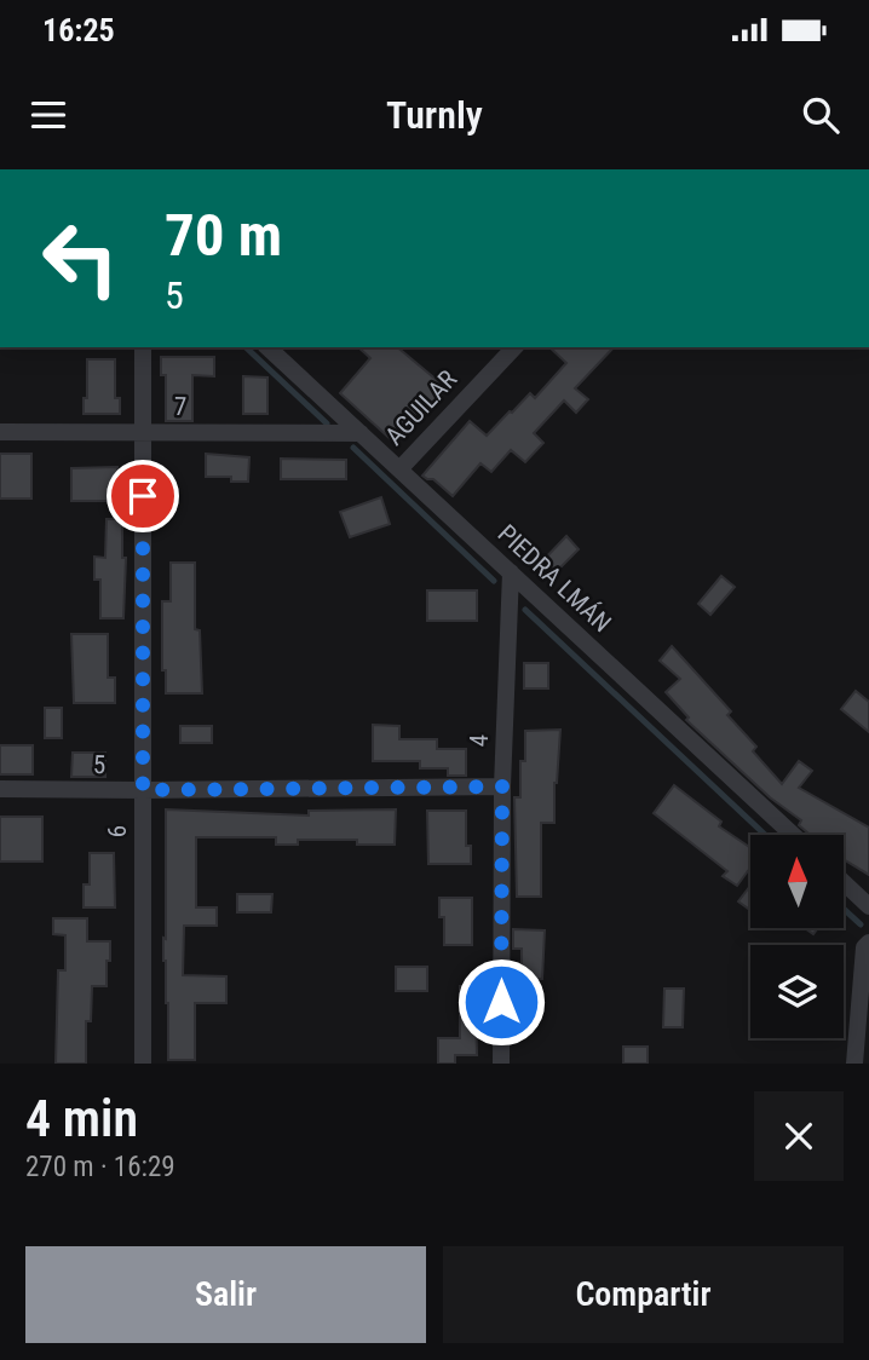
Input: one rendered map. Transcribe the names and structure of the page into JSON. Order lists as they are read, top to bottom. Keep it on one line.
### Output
{"streets":{"street":["7","AGUILAR","PIEDRA LMÁN","4","5","6"]},"crossings":[["7","PIEDRA LMÁN"],["7","6"],["AGUILAR","PIEDRA LMÁN"],["PIEDRA LMÁN","4"],["4","5"],["5","6"]],"north":"top","page":{"status":"16:25","header":"Turnly","turn":["70 m","5"],"heading":["4 min","270 m · 16:29"],"buttons":["Salir","Compartir"]}}
